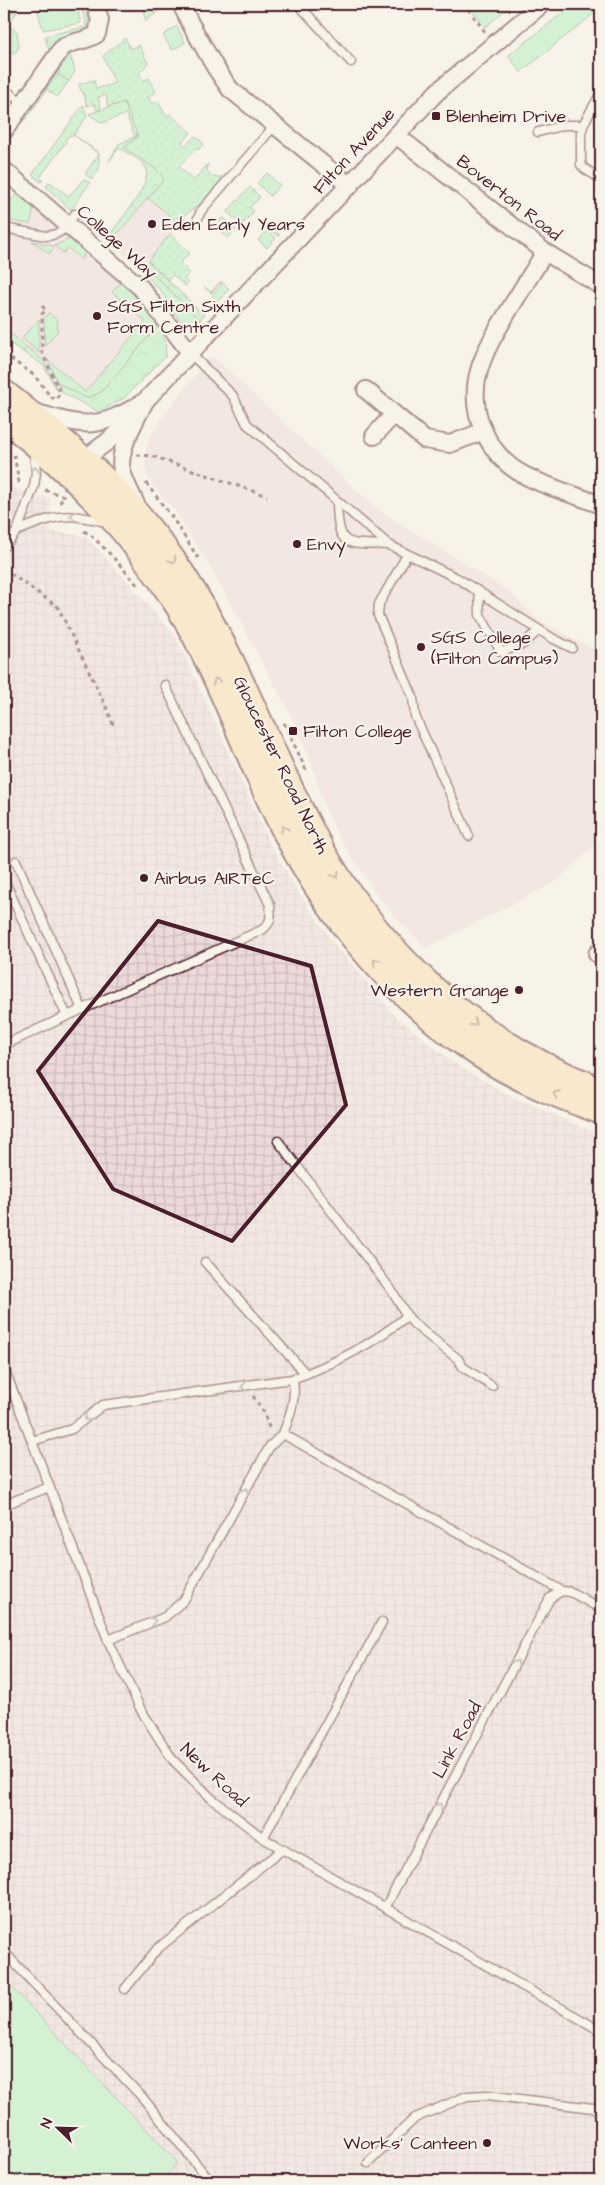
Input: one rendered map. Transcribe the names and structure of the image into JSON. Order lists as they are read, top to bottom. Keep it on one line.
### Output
{"streets":{"main road":["Gloucester Road North"],"street":["Filton Avenue","Boverton Road","College Way"],"lane":["Link Road","New Road"]},"crossings":[["Filton Avenue","Boverton Road"],["Filton Avenue","College Way"],["Filton Avenue","Gloucester Road North"],["Link Road","New Road"]],"one_way":["Link Road"],"places":{"transit":["Blenheim Drive","Filton College"],"other":["Eden Early Years","SGS Filton Sixth Form Centre","Envy","SGS College (Filton Campus)","Airbus AIRTeC","Western Grange","Works' Canteen"]},"north":"top left"}
